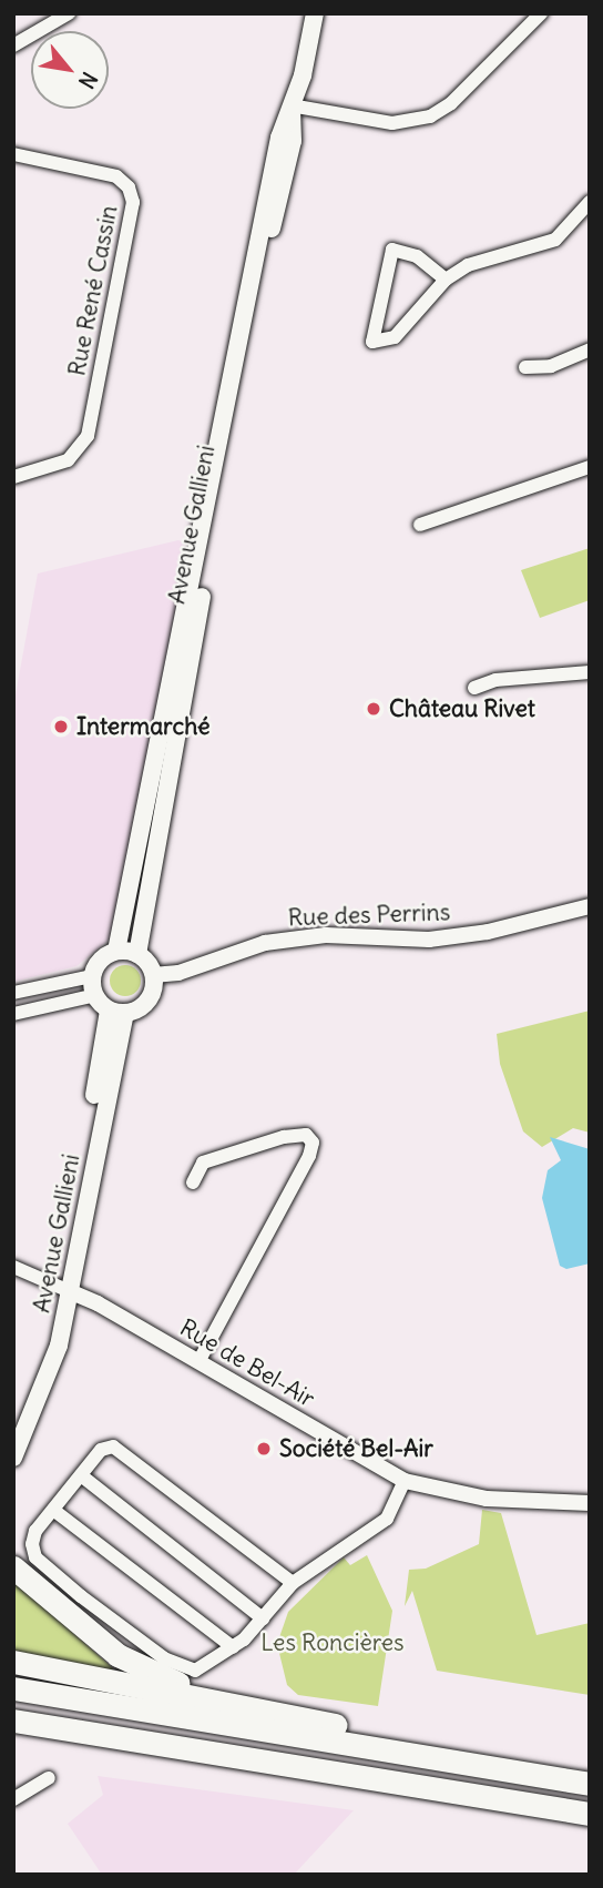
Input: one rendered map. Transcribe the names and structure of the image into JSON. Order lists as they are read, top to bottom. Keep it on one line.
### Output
{"streets":{"main road":["Avenue Gallieni"],"street":["Rue René Cassin","Rue des Perrins","Rue de Bel-Air"]},"crossings":[["Avenue Gallieni","Rue des Perrins"],["Avenue Gallieni","Rue de Bel-Air"]],"parks":["Les Roncières"],"places":["Château Rivet","Intermarché","Société Bel-Air"],"north":"bottom right"}
